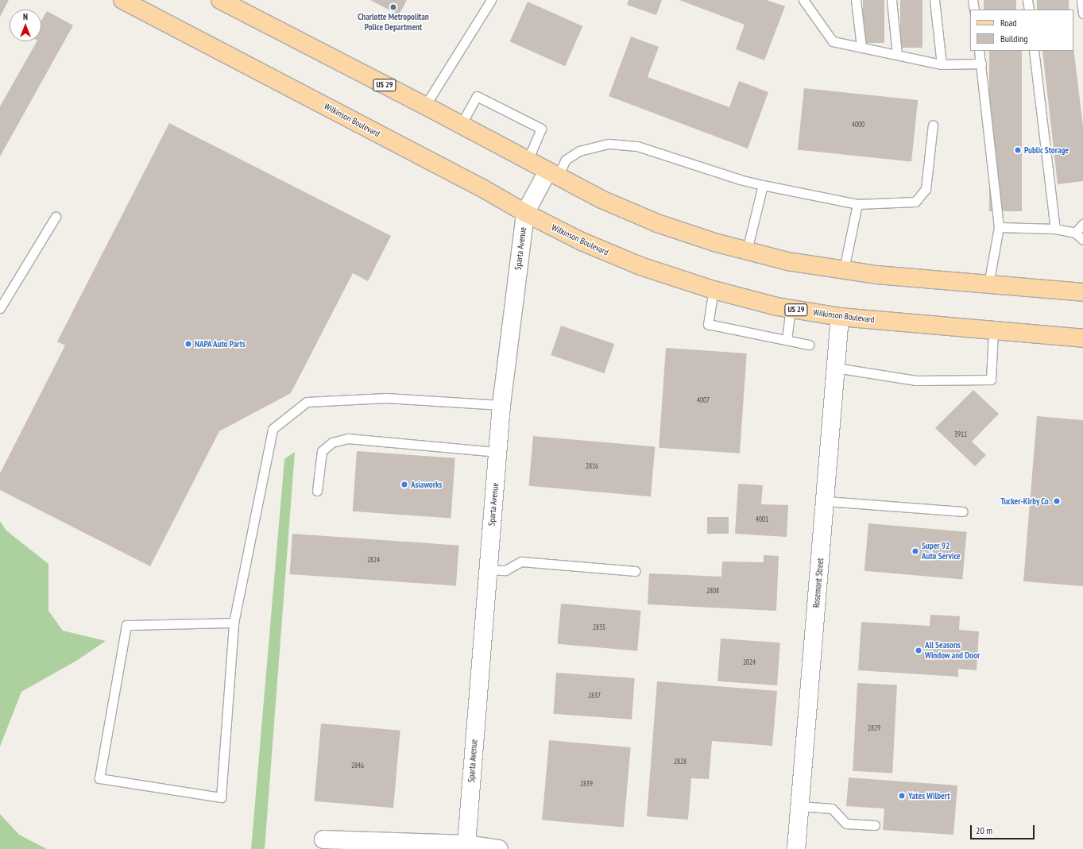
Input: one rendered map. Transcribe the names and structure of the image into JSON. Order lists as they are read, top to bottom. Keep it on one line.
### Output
{"streets":{"main road":["US 29","Wilkinson Boulevard"],"street":["Sparta Avenue","Rosemont Street"]},"crossings":[["US 29","Sparta Avenue"],["Wilkinson Boulevard","Sparta Avenue"],["Wilkinson Boulevard","Rosemont Street"]],"places":["Charlotte Metropolitan Police Department","Public Storage","NAPA Auto Parts","Asiaworks","Tucker-Kirby Co.","Super 92 Auto Service","All Seasons Window and Door","Yates Wilbert"],"house_numbers":["4000","4007","3911","2816","4001","2824","2808","2835","2024","2837","2829","2828","2846","2839"],"legend":["Road","Building"],"scale_bar":"20 m","north":"top"}
